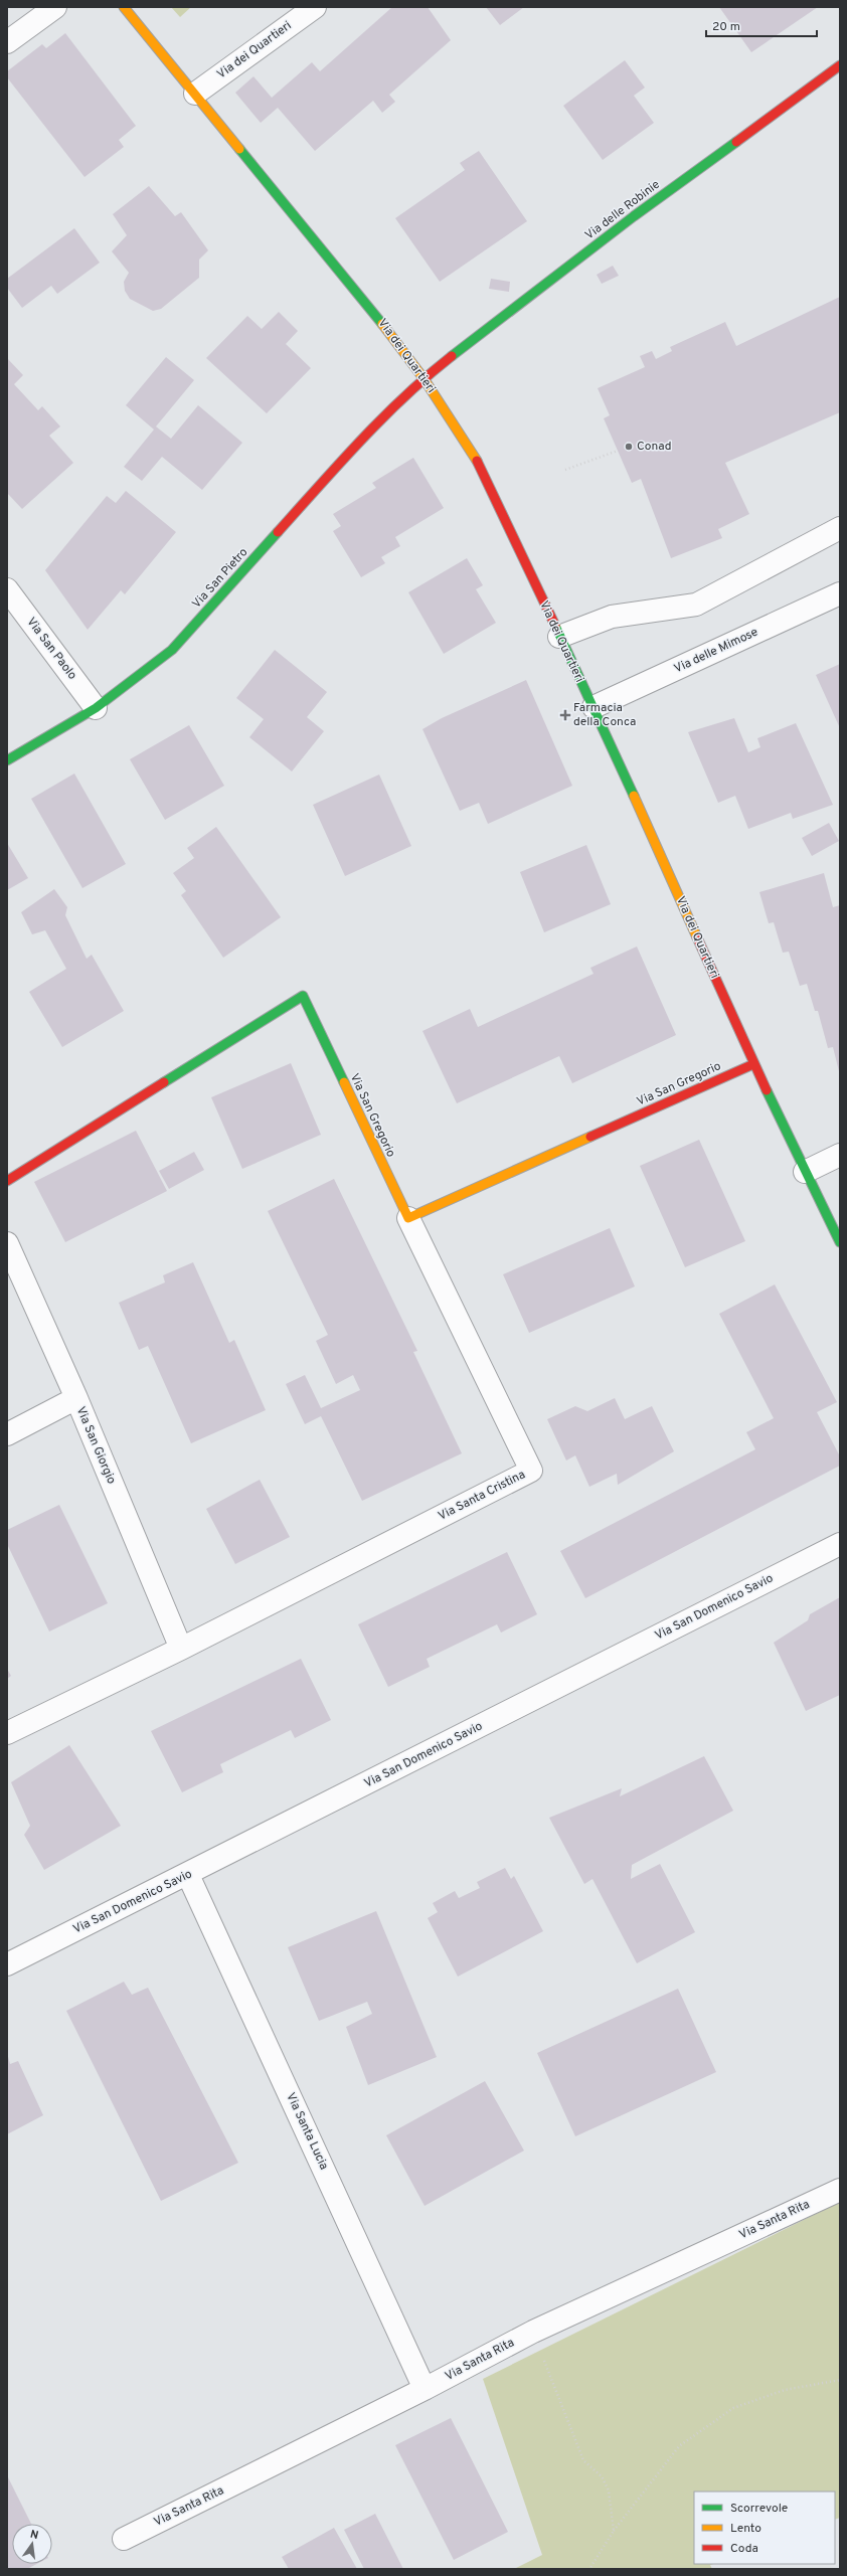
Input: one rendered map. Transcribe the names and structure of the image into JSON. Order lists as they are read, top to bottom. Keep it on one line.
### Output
{"streets":{"street":["Via dei Quartieri","Via delle Robinie","Via San Pietro","Via San Paolo","Via delle Mimose","Via San Gregorio","Via San Giorgio","Via Santa Cristina","Via San Domenico Savio","Via Santa Lucia","Via Santa Rita"]},"crossings":[["Via dei Quartieri","Via delle Robinie"],["Via dei Quartieri","Via San Pietro"],["Via dei Quartieri","Via delle Mimose"],["Via dei Quartieri","Via San Gregorio"],["Via delle Robinie","Via San Pietro"],["Via San Pietro","Via San Paolo"],["Via San Gregorio","Via Santa Cristina"],["Via San Giorgio","Via Santa Cristina"],["Via San Domenico Savio","Via Santa Lucia"],["Via Santa Lucia","Via Santa Rita"]],"places":{"other":["Conad"],"health":["Farmacia della Conca"]},"legend":["Scorrevole","Lento","Coda"],"scale_bar":"20 m","north":"top"}
